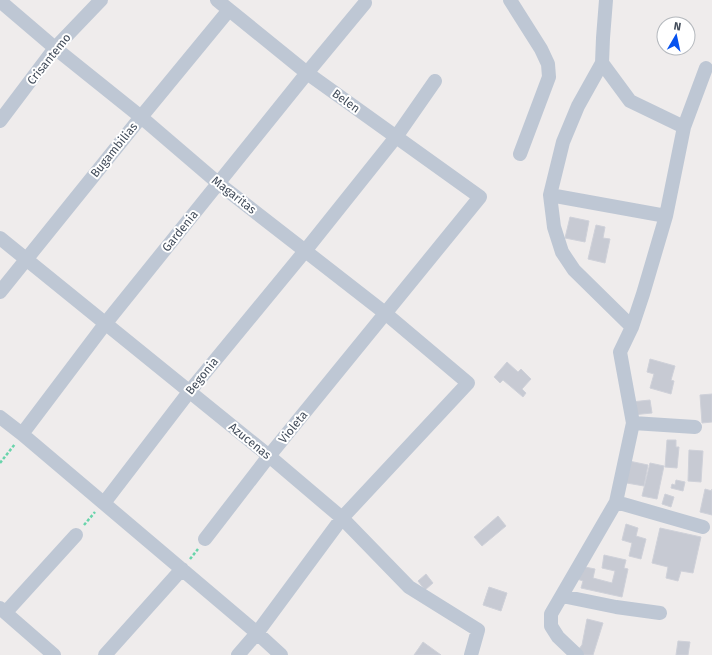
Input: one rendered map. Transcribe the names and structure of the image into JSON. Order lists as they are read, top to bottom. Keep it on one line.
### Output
{"streets":{"street":["Crisantemo","Belen","Bugambilias","Magaritas","Gardenia","Begonia","Violeta","Azucenas"]},"crossings":[["Crisantemo","Magaritas"],["Belen","Bugambilias"],["Belen","Gardenia"],["Belen","Begonia"],["Belen","Violeta"],["Bugambilias","Magaritas"],["Bugambilias","Azucenas"],["Magaritas","Gardenia"],["Magaritas","Begonia"],["Magaritas","Violeta"],["Magaritas","Azucenas"],["Gardenia","Azucenas"],["Begonia","Azucenas"],["Violeta","Azucenas"]],"north":"top"}
